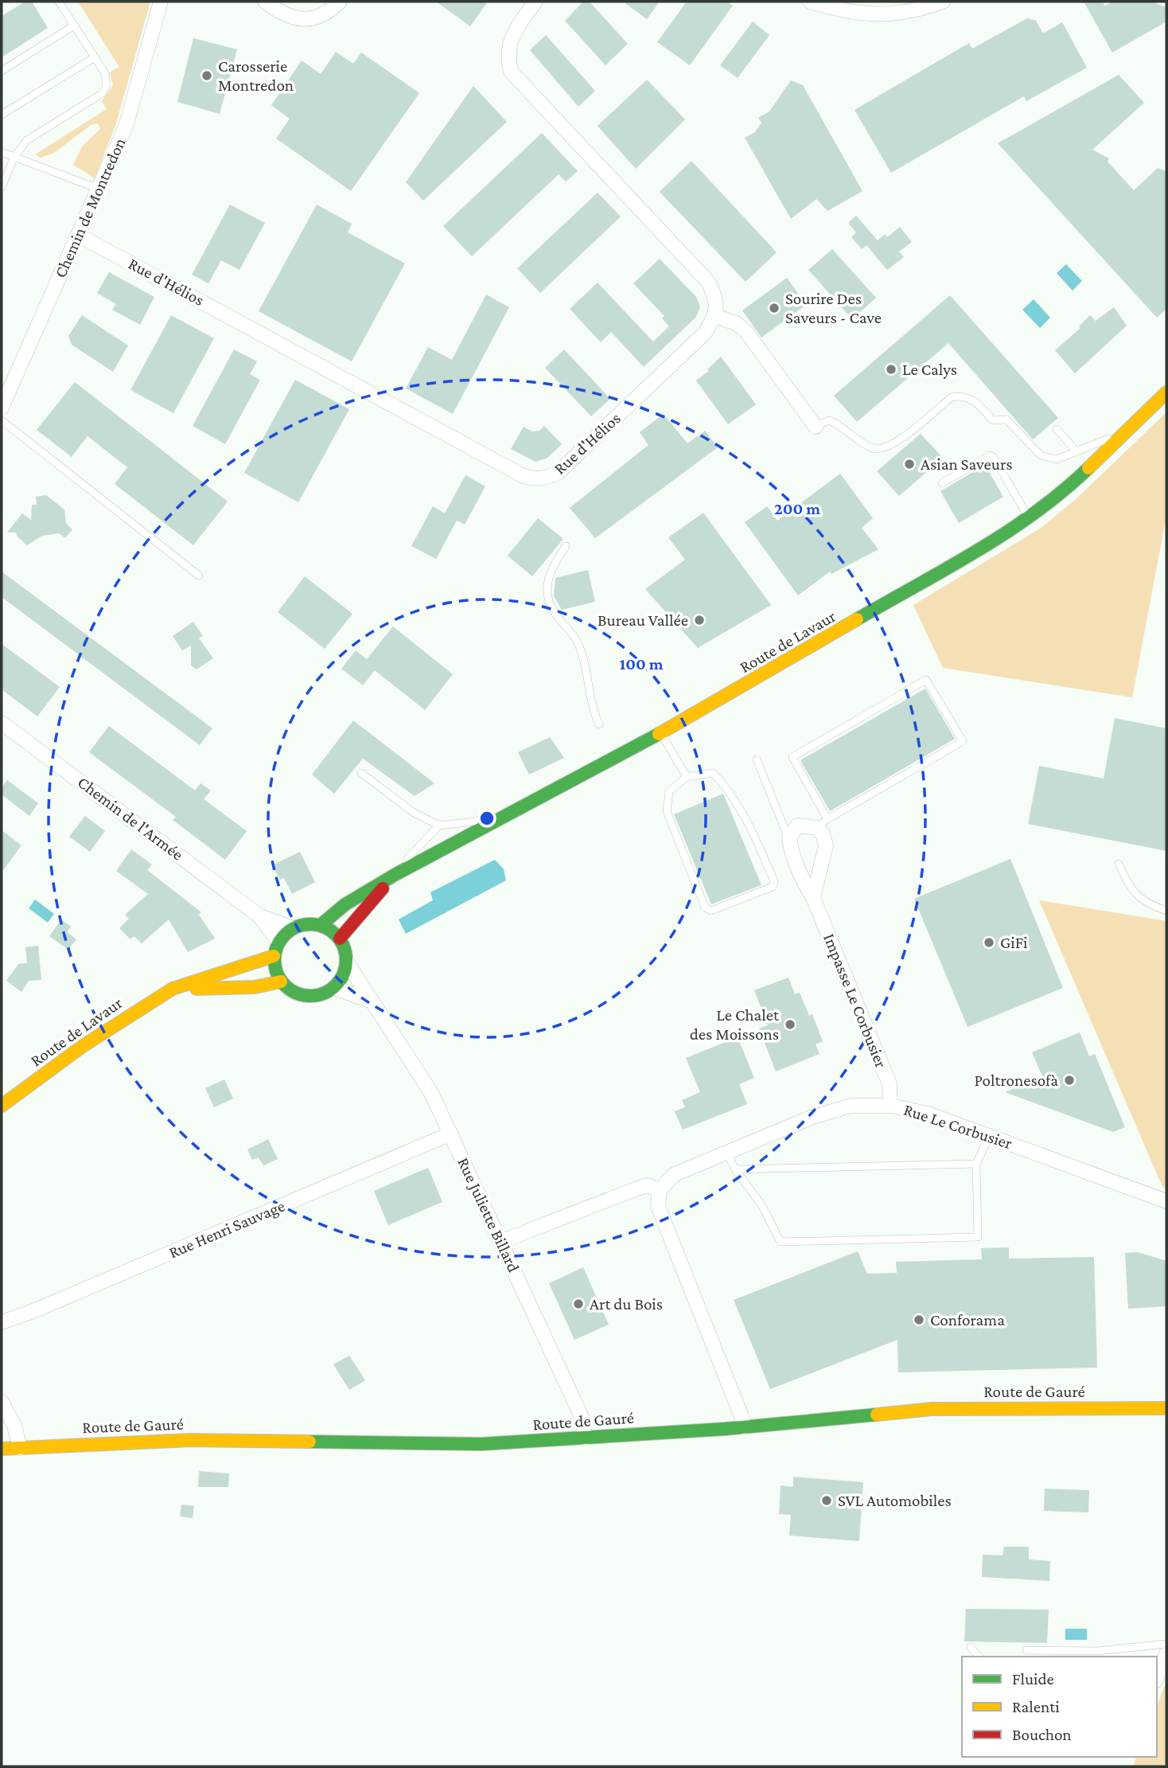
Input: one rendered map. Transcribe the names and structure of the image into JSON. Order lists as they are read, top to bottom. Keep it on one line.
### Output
{"streets":{"main road":["Route de Lavaur","Route de Gauré"],"street":["Chemin de Montredon","Rue d'Hélios","Chemin de l'Armée","Impasse Le Corbusier","Rue Le Corbusier","Rue Juliette Billard","Rue Henri Sauvage"]},"crossings":[["Chemin de Montredon","Rue d'Hélios"],["Route de Lavaur","Chemin de l'Armée"],["Route de Lavaur","Rue Juliette Billard"],["Chemin de l'Armée","Rue Juliette Billard"],["Impasse Le Corbusier","Rue Le Corbusier"],["Rue Juliette Billard","Rue Henri Sauvage"],["Rue Juliette Billard","Route de Gauré"]],"places":["Carosserie Montredon","Sourire Des Saveurs - Cave","Le Calys","Asian Saveurs","Bureau Vallée","GiFi","Le Chalet des Moissons","Poltronesofà","Art du Bois","Conforama","SVL Automobiles"],"legend":["Fluide","Ralenti","Bouchon"],"rings":["200 m","100 m"]}
